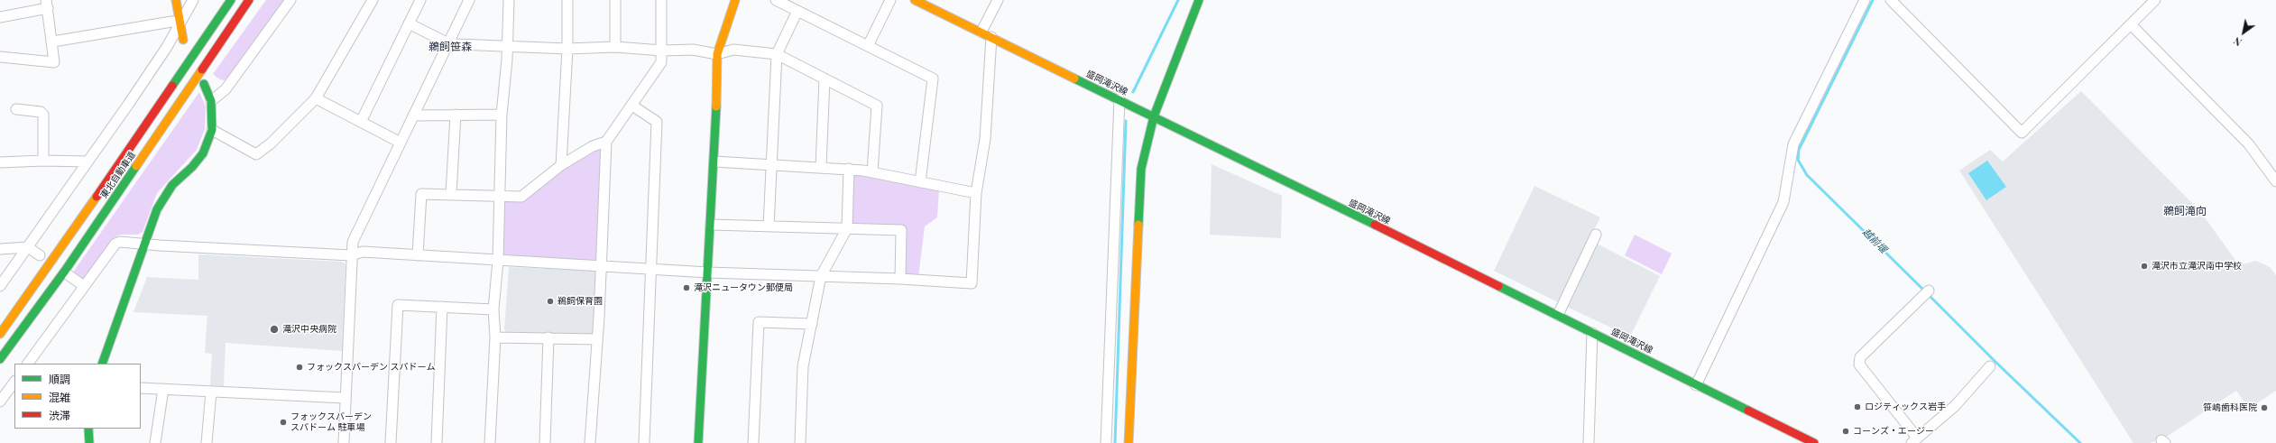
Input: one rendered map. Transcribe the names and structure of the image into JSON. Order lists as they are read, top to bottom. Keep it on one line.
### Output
{"streets":{"main road":["盛岡滝沢線","東北自動車道"]},"districts":["鵜飼笹森","鵜飼滝向"],"water":["越前堰"],"places":["滝沢市立滝沢南中学校","滝沢ニュータウン郵便局","鵜飼保育園","滝沢中央病院","フォックスバーデン スパドーム","ロジティックス岩手","笹嶋歯科医院","フォックスバーデン スパドーム 駐車場","コーンズ・エージー"],"legend":["順調","混雑","渋滞"],"north":"bottom left"}
